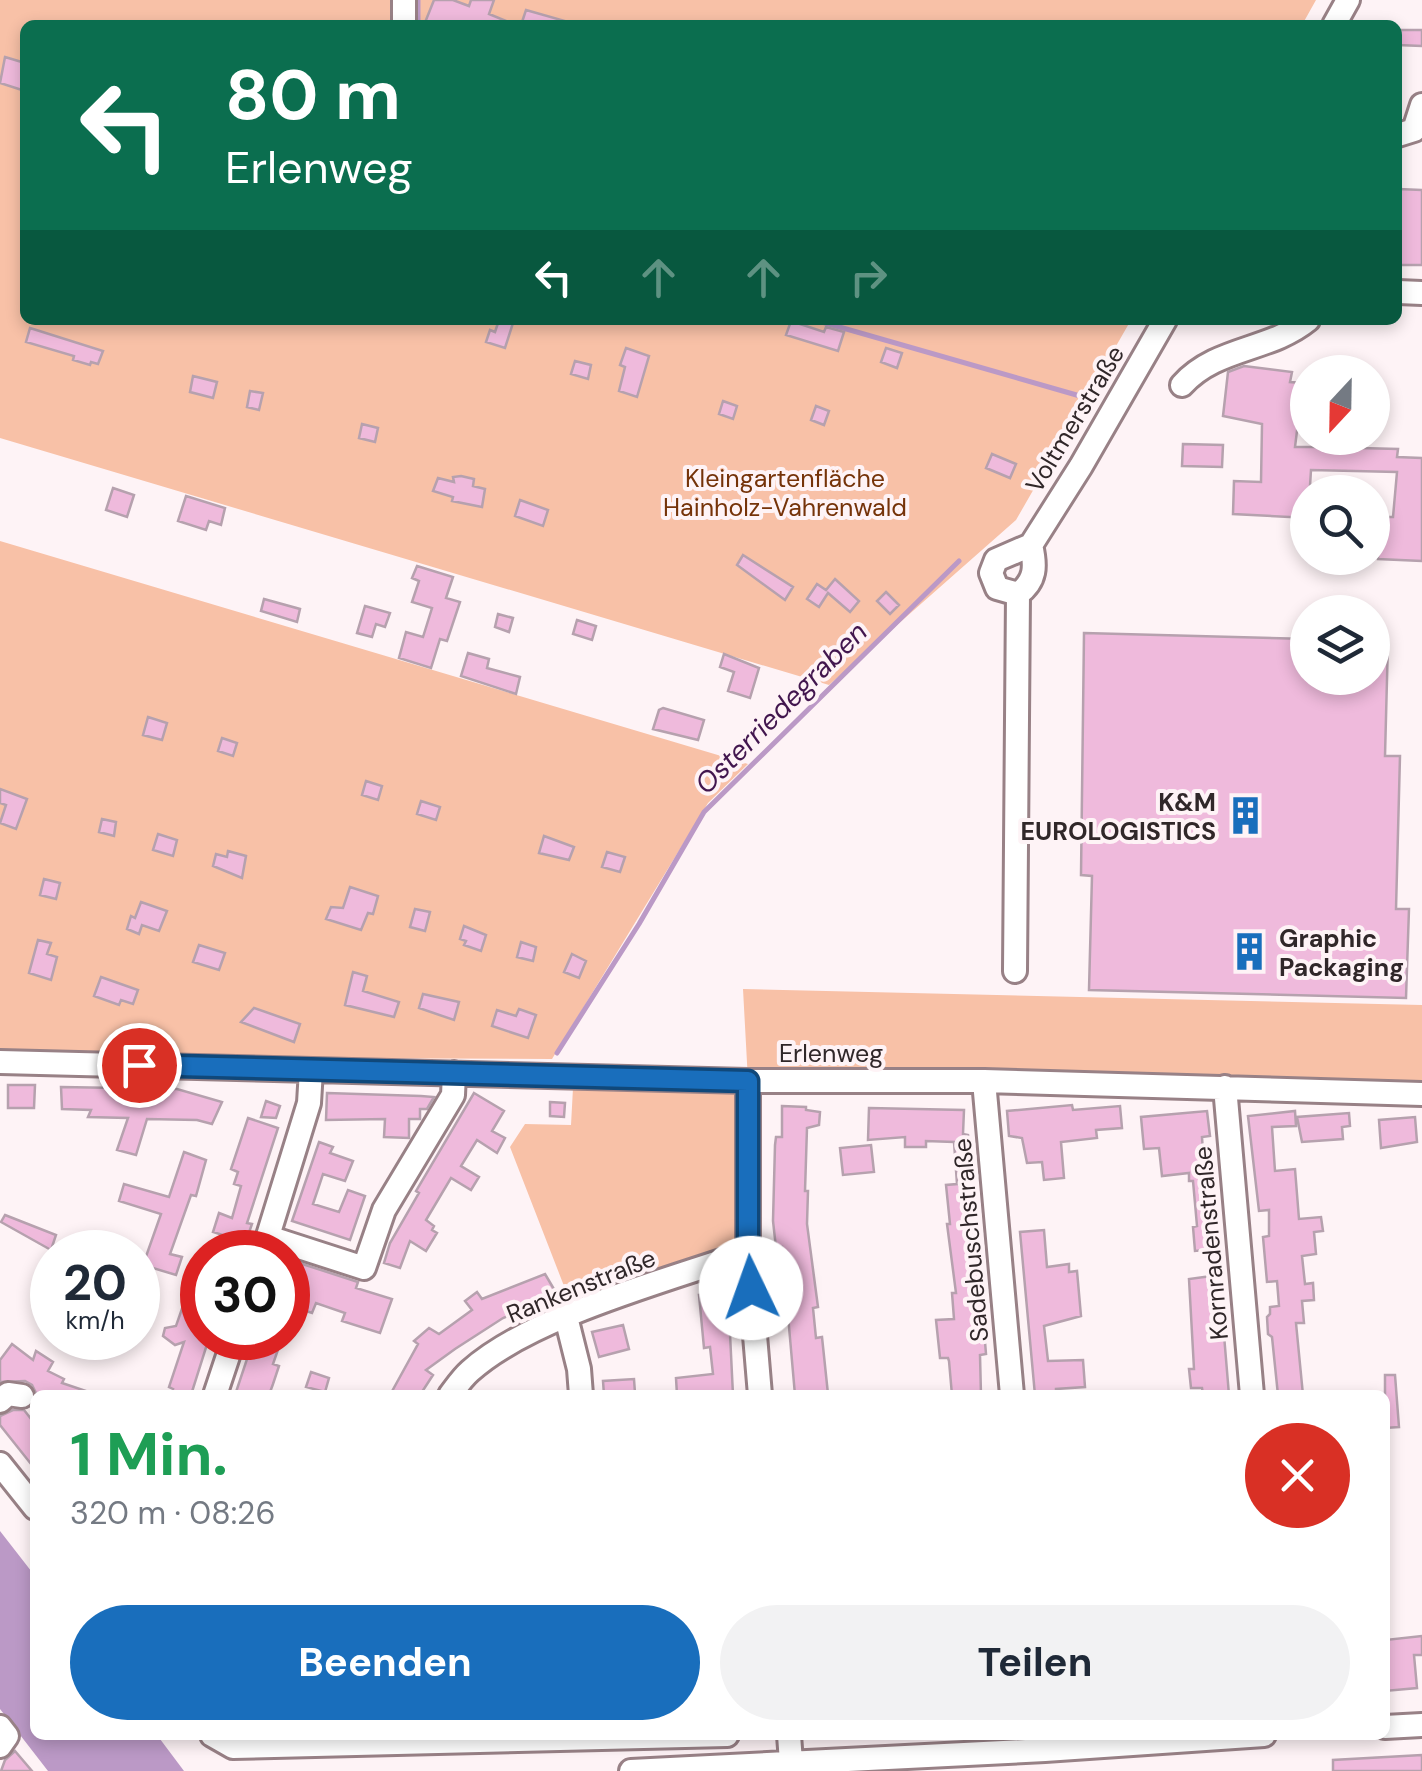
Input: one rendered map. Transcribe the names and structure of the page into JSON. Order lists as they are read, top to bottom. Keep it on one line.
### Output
{"streets":{"street":["Voltmerstraße","Erlenweg","Sadebuschstraße","Kornradenstraße","Rankenstraße"]},"crossings":[["Erlenweg","Sadebuschstraße"],["Erlenweg","Kornradenstraße"]],"water":["Osterriedegraben"],"parks":["Kleingartenfläche Hainholz-Vahrenwald"],"places":{"building":["K&M EUROLOGISTICS","Graphic Packaging"]},"north":"bottom","page":{"turn":["80 m","Erlenweg"],"speed":"20 km/h","limit":"30","heading":["1 Min.","320 m · 08:26"],"buttons":["Beenden","Teilen"]}}
